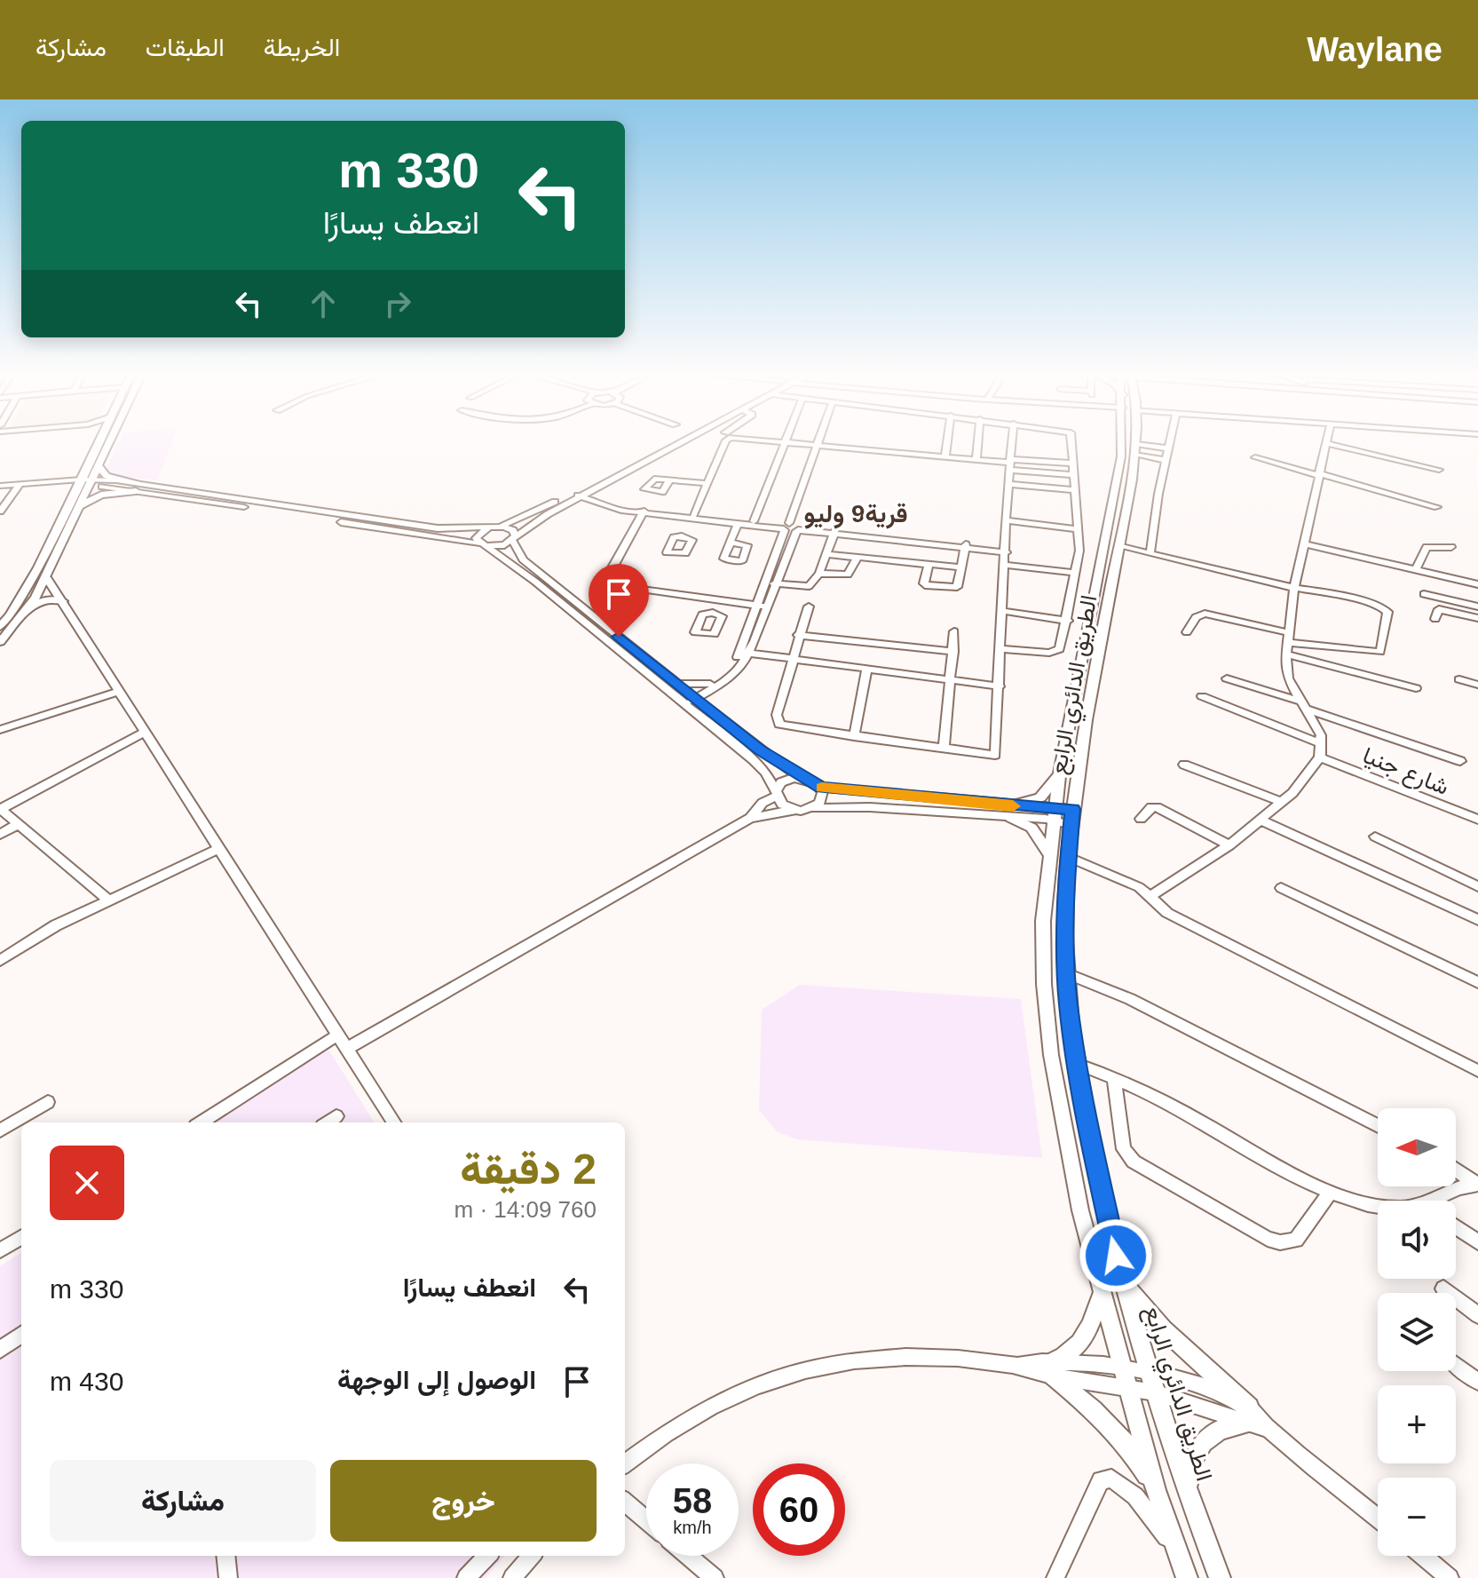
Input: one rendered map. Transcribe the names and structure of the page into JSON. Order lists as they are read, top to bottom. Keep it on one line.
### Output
{"streets":{"main road":["الطريق الدائري الرابع"],"street":["شارع جنيا"]},"districts":["قرية9 وليو"],"north":"left","page":{"header":"Waylane","nav":["الخريطة","الطبقات","مشاركة"],"turn":["330 m","انعطف يسارًا"],"map_buttons":["+","−"],"heading":["2 دقيقة","760 m · 14:09"],"list":[{"name":"انعطف يسارًا","value":"330 m"},{"name":"الوصول إلى الوجهة","value":"430 m"}],"buttons":["خروج","مشاركة"],"speed":"58 km/h","limit":"60"}}
